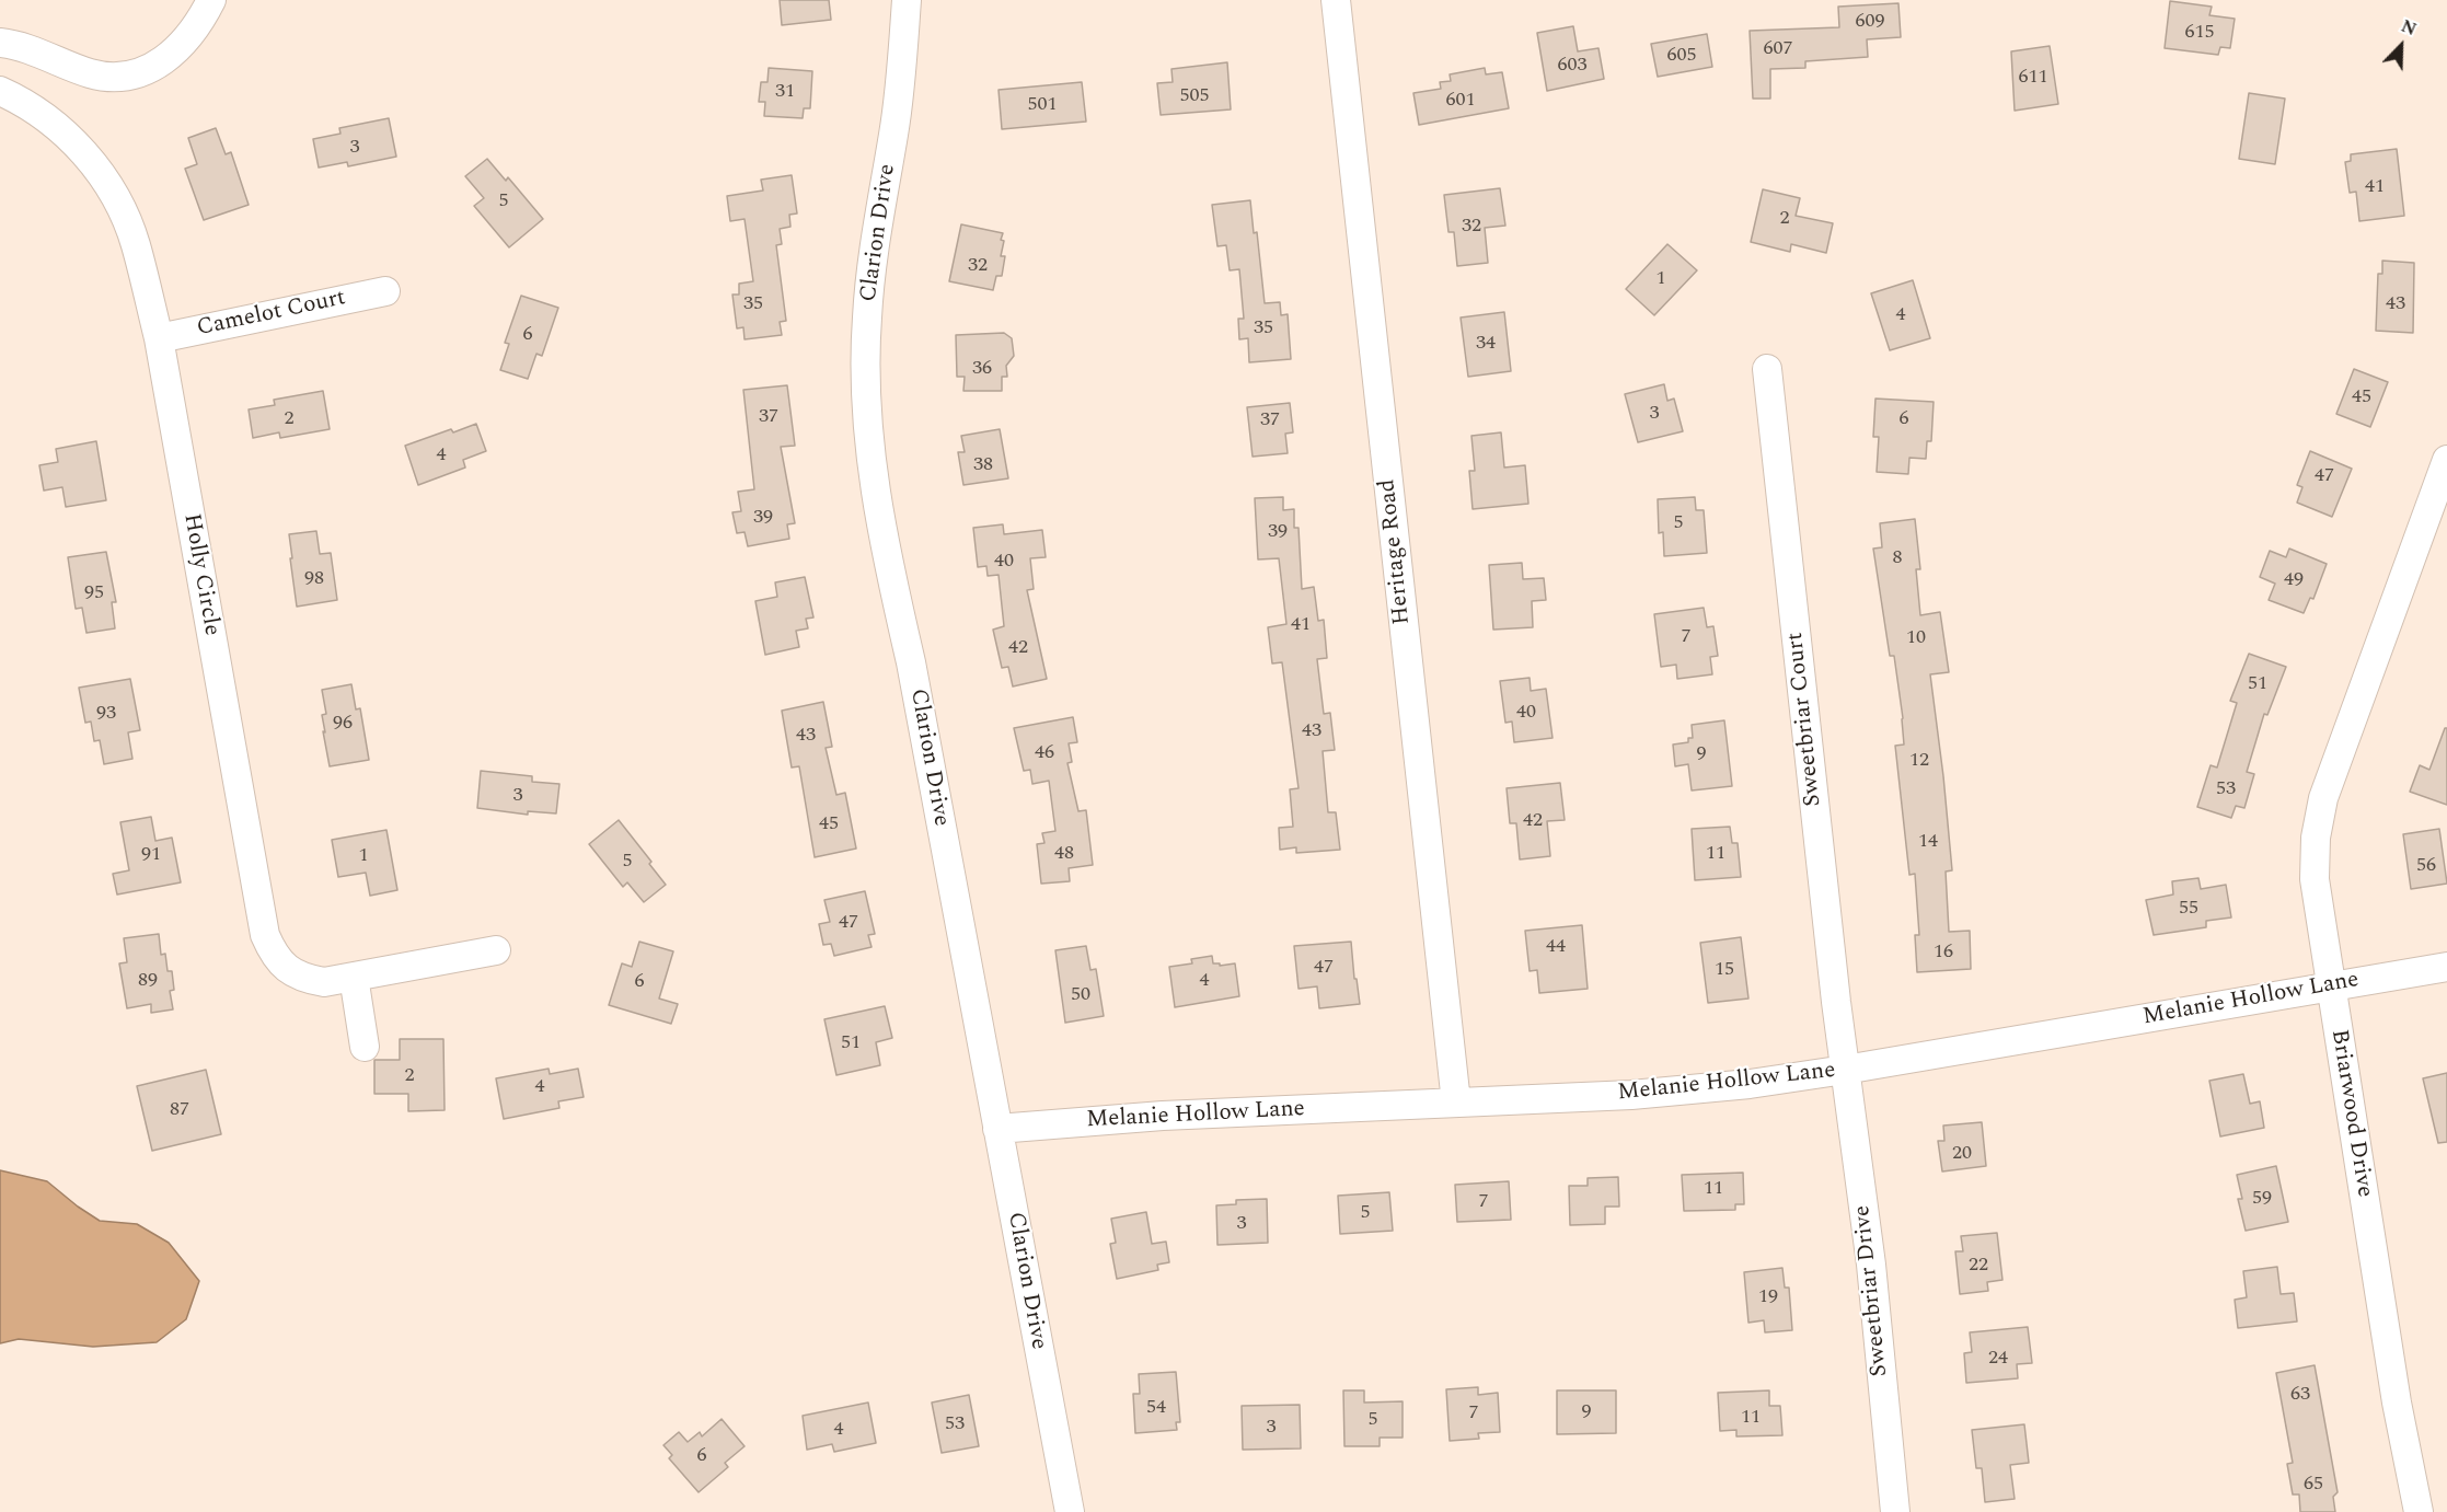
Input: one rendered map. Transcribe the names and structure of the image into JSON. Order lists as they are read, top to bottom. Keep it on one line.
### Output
{"streets":{"street":["Clarion Drive","Camelot Court","Heritage Road","Holly Circle","Sweetbriar Court","Melanie Hollow Lane","Briarwood Drive","Sweetbriar Drive"]},"crossings":[["Clarion Drive","Melanie Hollow Lane"],["Camelot Court","Holly Circle"],["Heritage Road","Melanie Hollow Lane"],["Sweetbriar Court","Melanie Hollow Lane"],["Sweetbriar Court","Sweetbriar Drive"],["Melanie Hollow Lane","Briarwood Drive"],["Melanie Hollow Lane","Sweetbriar Drive"]],"house_numbers":["609","615","607","605","603","611","31","505","601","501","3","41","5","2","32","32","1","35","43","4","35","6","34","36","45","3","37","2","6","37","4","38","47","39","5","39","8","40","98","49","95","41","7","10","42","51","40","93","96","43","43","46","9","12","53","3","42","45","14","48","11","91","1","5","56","55","47","44","16","47","15","89","4","6","50","51","2","4","87","20","11","59","7","5","3","22","19","24","63","54","9","7","11","5","53","3","4","6","65"],"north":"top right"}
